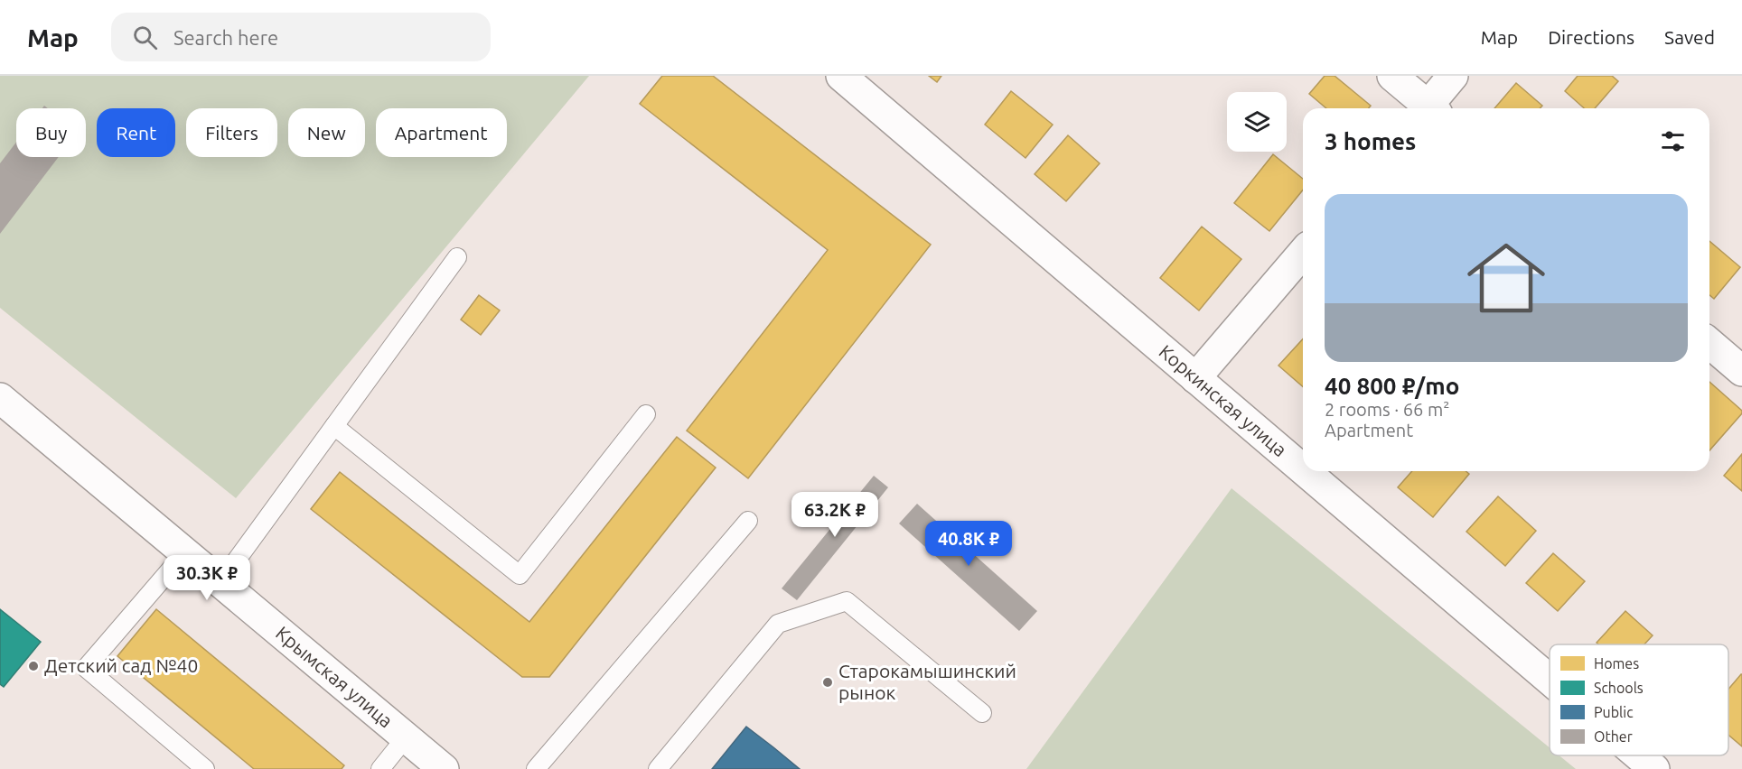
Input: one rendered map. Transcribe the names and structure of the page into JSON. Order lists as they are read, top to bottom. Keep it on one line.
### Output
{"streets":{"street":["Коркинская улица","Крымская улица"]},"places":["Детский сад №40","Старокамышинский рынок"],"legend":["Homes","Schools","Public","Other"],"page":{"header":"Map","search":"Search here","nav":["Map","Directions","Saved"],"chip":["Buy","Rent","Filters","New","Apartment"],"heading":"3 homes","list":[{"name":"40 800 ₽/mo","note":"2 rooms · 66 m² · Apartment"}],"price":["63.2K ₽","40.8K ₽","30.3K ₽"]}}
